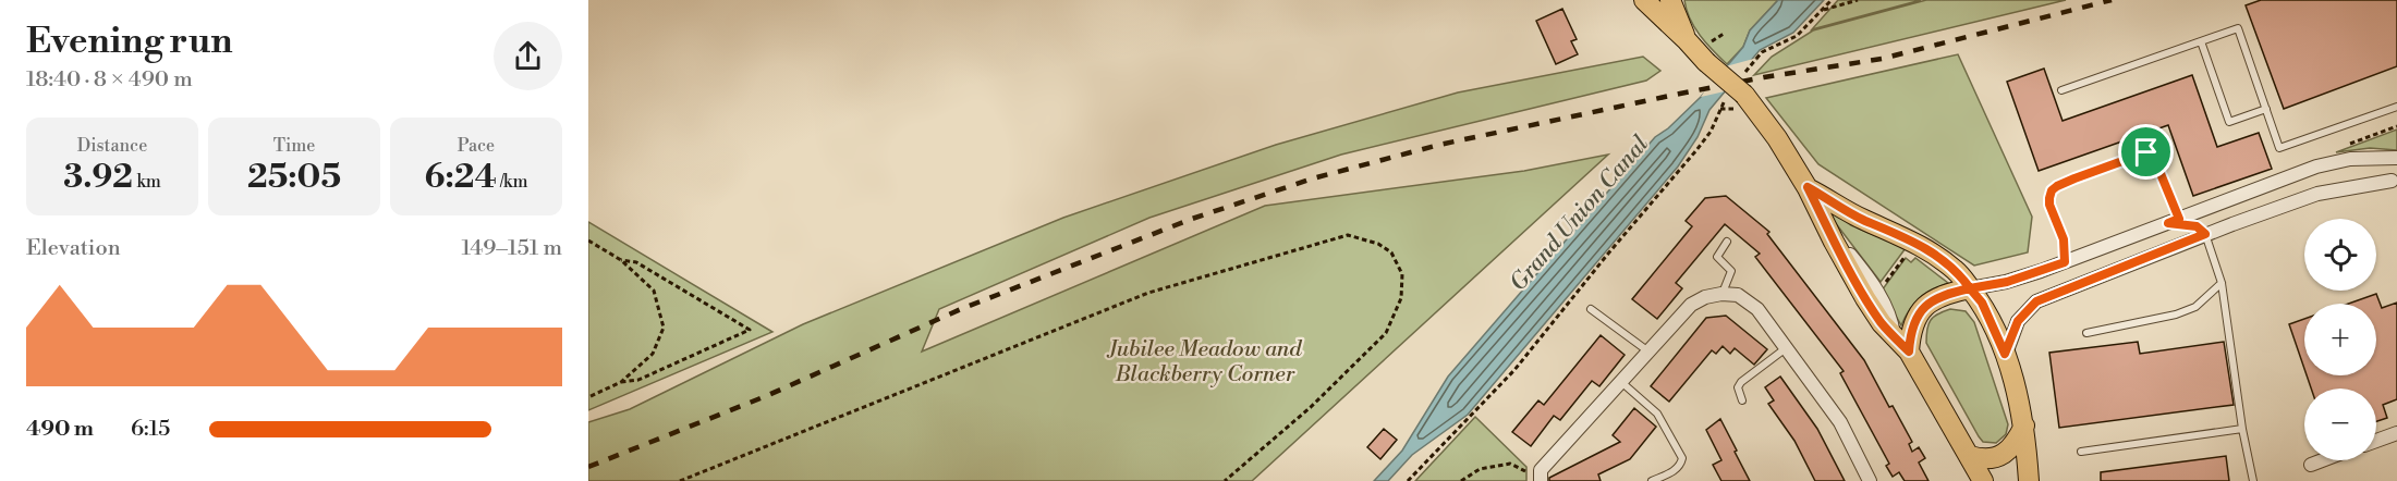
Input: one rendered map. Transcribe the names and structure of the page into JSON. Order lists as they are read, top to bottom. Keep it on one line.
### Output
{"water":["Grand Union Canal"],"parks":["Jubilee Meadow and Blackberry Corner"],"page":{"heading":["Evening run","18:40 · 8 × 490 m"],"stats":[["Distance","3.92 km"],["Time","25:05"],["Pace","6:24 /km"]],"map_buttons":["+","−"],"chart":["Elevation","149–151 m"],"list":[{"name":"490 m","note":"6:15"}]}}
